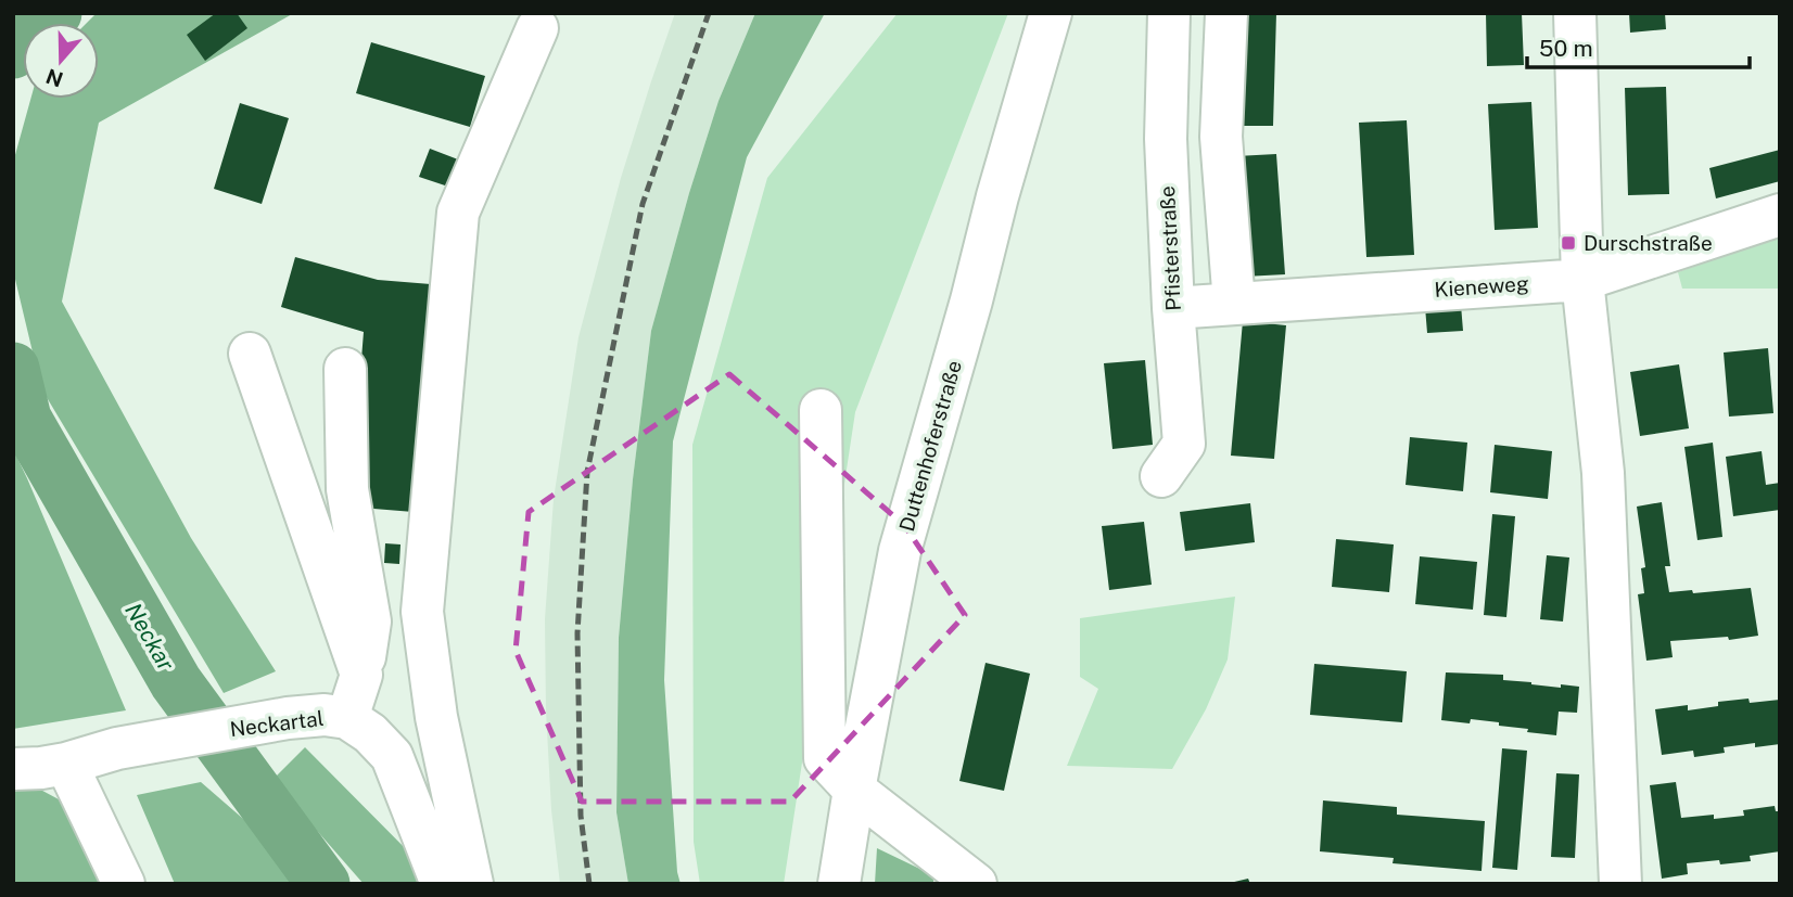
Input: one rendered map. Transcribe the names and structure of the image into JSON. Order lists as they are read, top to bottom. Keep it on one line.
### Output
{"streets":{"street":["Pfisterstraße","Kieneweg","Duttenhoferstraße","Neckartal"]},"crossings":[["Pfisterstraße","Kieneweg"]],"water":["Neckar"],"places":{"transit":["Durschstraße"]},"scale_bar":"50 m","north":"bottom"}
